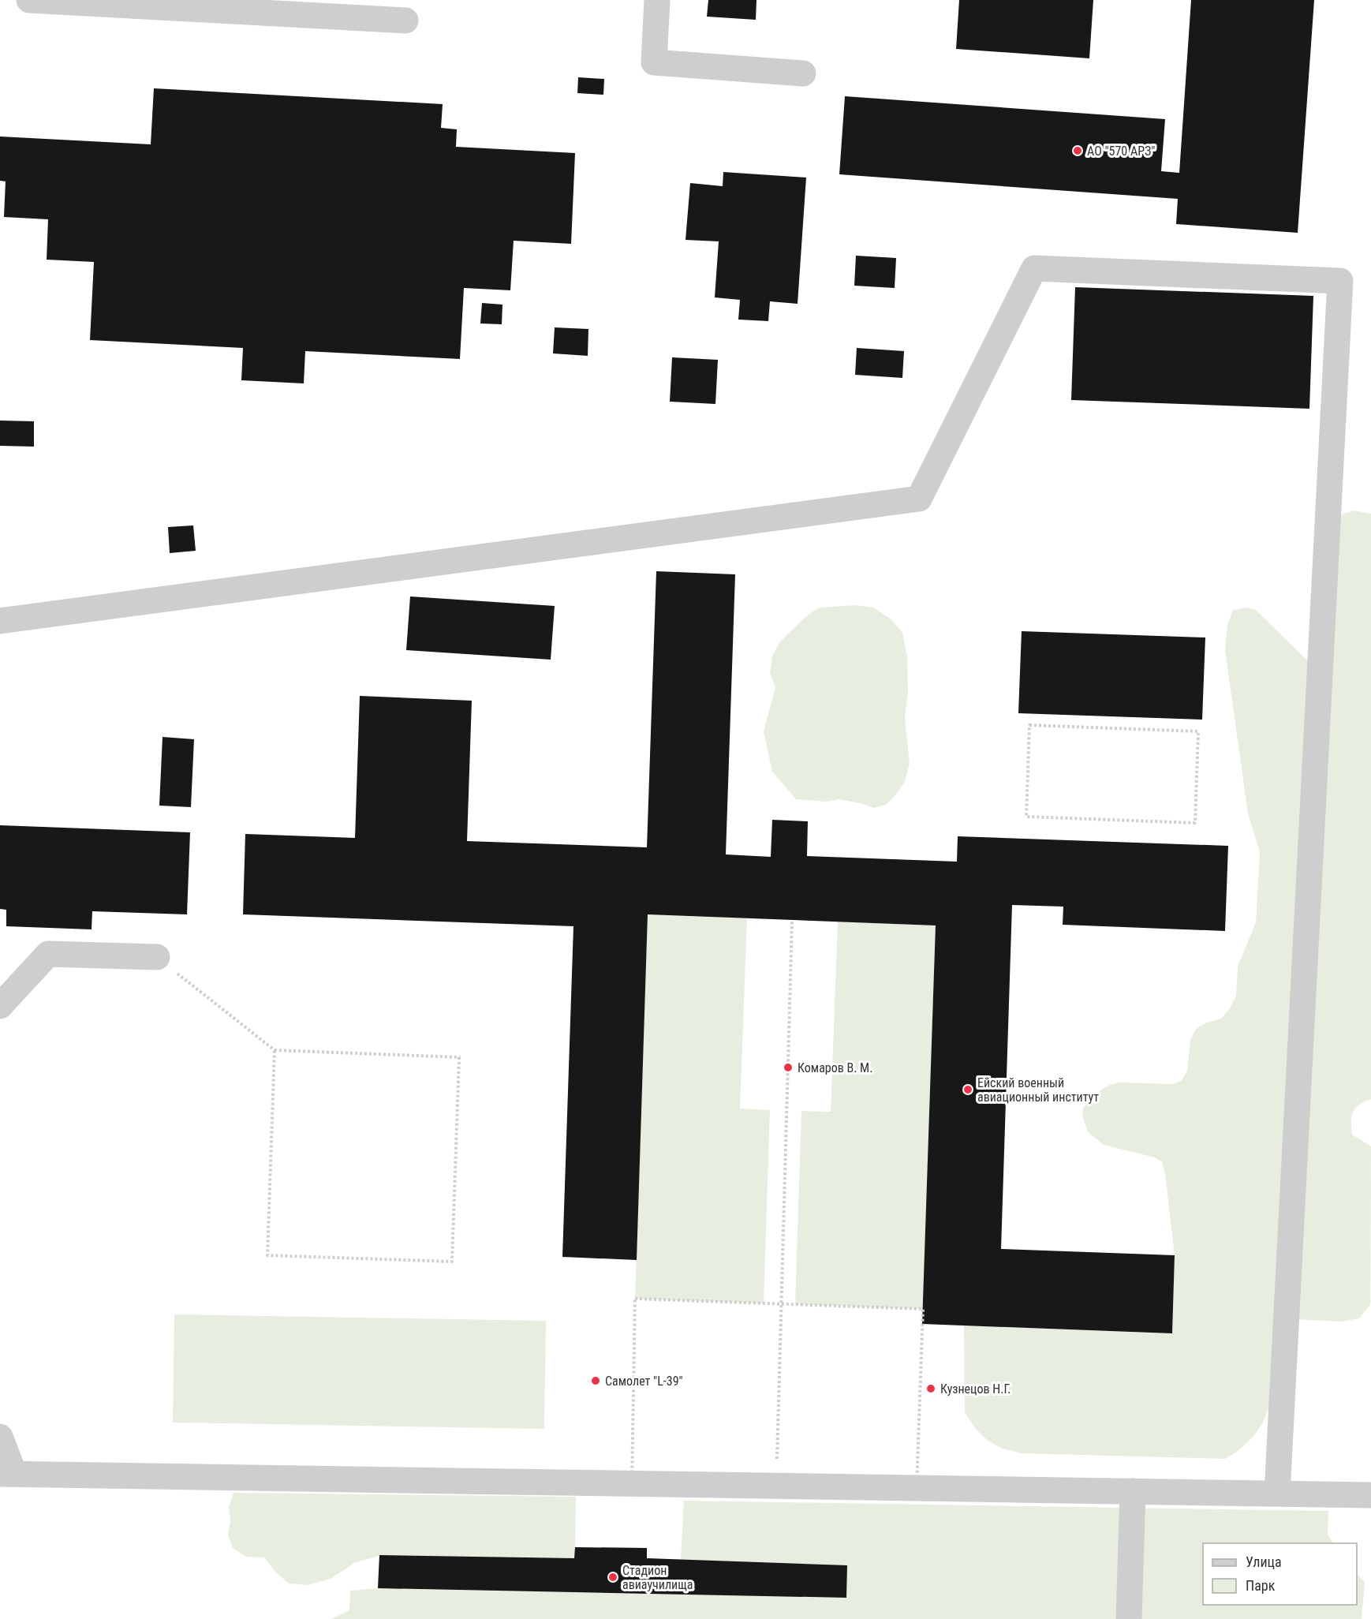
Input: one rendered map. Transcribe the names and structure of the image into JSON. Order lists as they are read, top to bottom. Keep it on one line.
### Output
{"places":["АО \"570 АРЗ\"","Комаров В. М.","Ейский военный авиационный институт","Самолет \"L-39\"","Кузнецов Н.Г.","Стадион авиаучилища"],"legend":["Улица","Парк"]}
